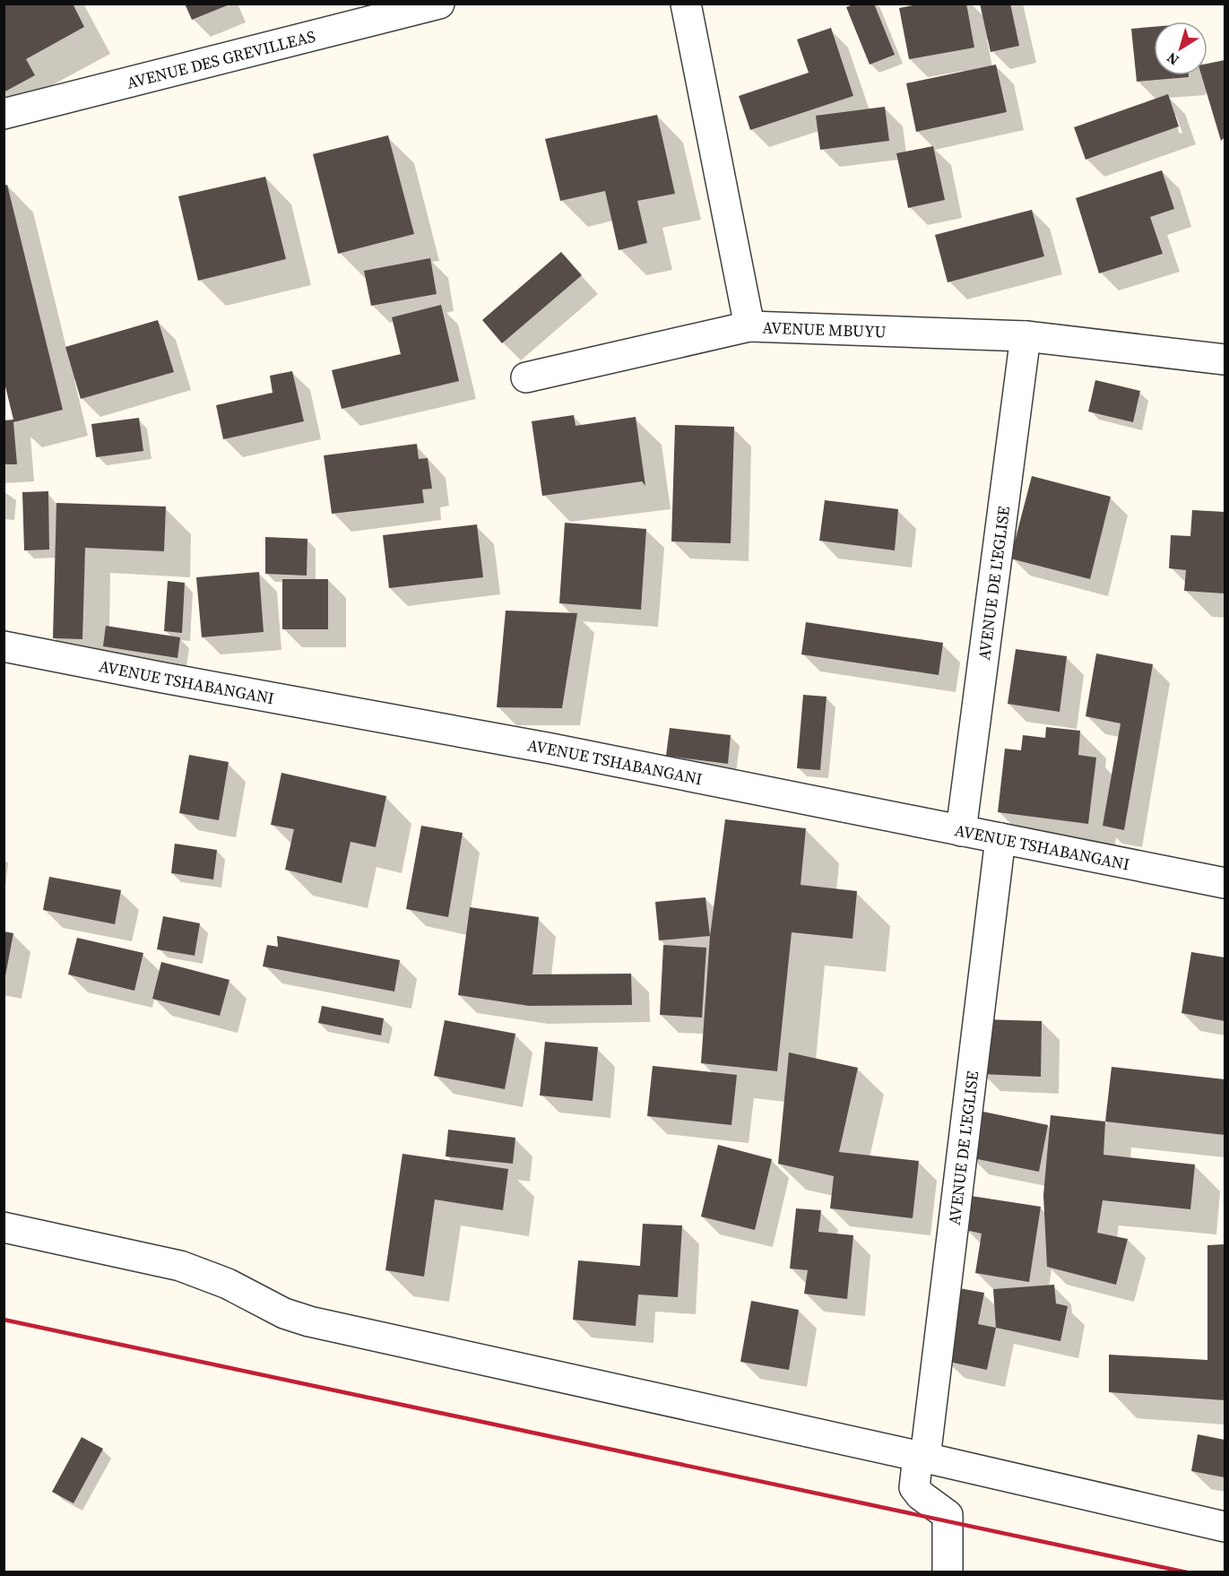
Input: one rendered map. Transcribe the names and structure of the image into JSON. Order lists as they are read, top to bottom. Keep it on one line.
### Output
{"streets":{"street":["AVENUE DES GREVILLEAS","AVENUE MBUYU","AVENUE DE L'EGLISE","AVENUE TSHABANGANI"]},"crossings":[["AVENUE MBUYU","AVENUE DE L'EGLISE"],["AVENUE DE L'EGLISE","AVENUE TSHABANGANI"]],"north":"bottom left"}
